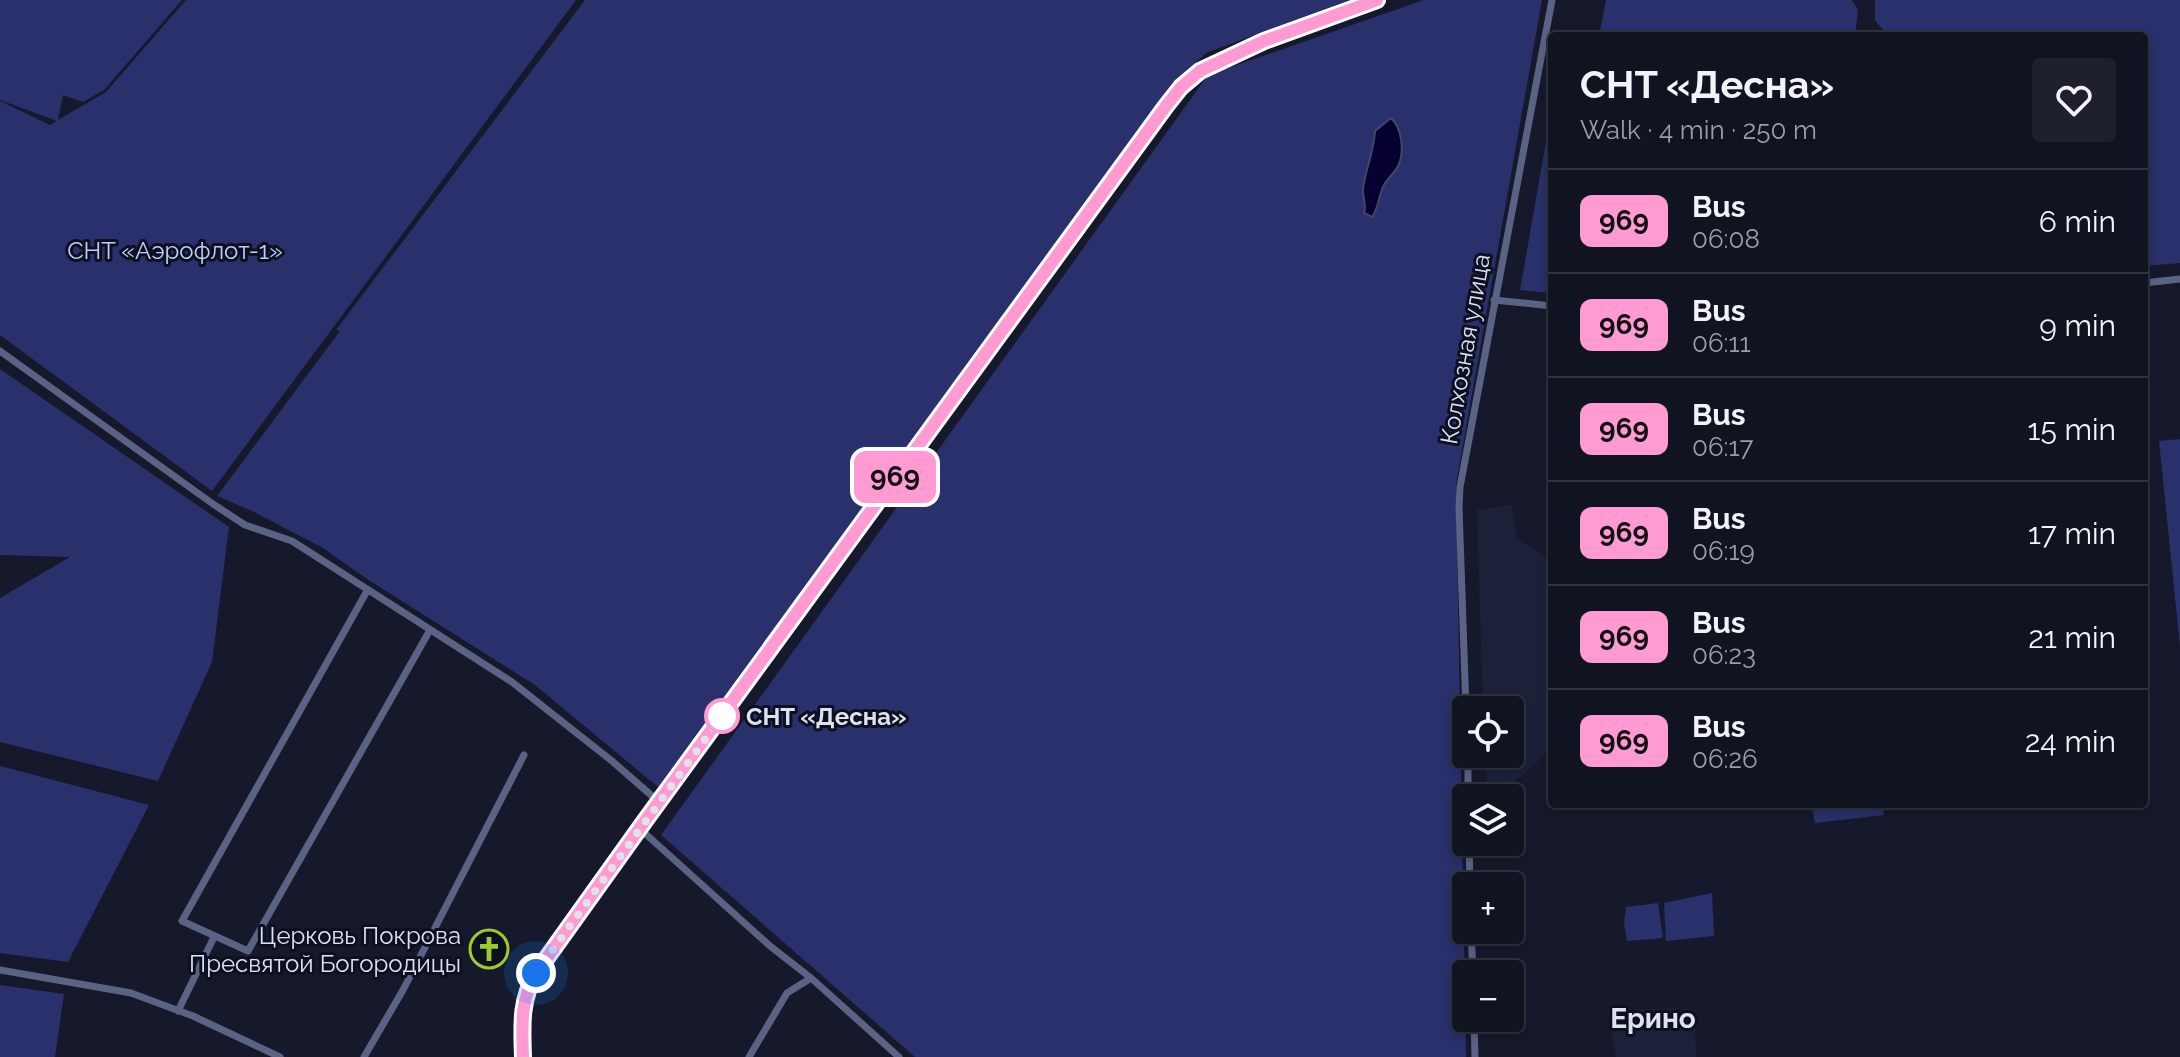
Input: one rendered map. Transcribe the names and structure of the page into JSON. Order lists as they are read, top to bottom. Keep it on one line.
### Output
{"streets":{"street":["Колхозная улица"]},"districts":["Ерино"],"parks":["СНТ «Аэрофлот-1»"],"places":{"other":["СНТ «Десна»"],"church":["Церковь Покрова Пресвятой Богородицы"]},"lines":["bus line 969"],"page":{"on_map":"969","heading":["СНТ «Десна»","Walk · 4 min · 250 m"],"list":[{"mark":"969","name":"Bus","note":"06:08","value":"6 min"},{"mark":"969","name":"Bus","note":"06:11","value":"9 min"},{"mark":"969","name":"Bus","note":"06:17","value":"15 min"},{"mark":"969","name":"Bus","note":"06:19","value":"17 min"},{"mark":"969","name":"Bus","note":"06:23","value":"21 min"},{"mark":"969","name":"Bus","note":"06:26","value":"24 min"}],"map_buttons":["+","−"]}}
